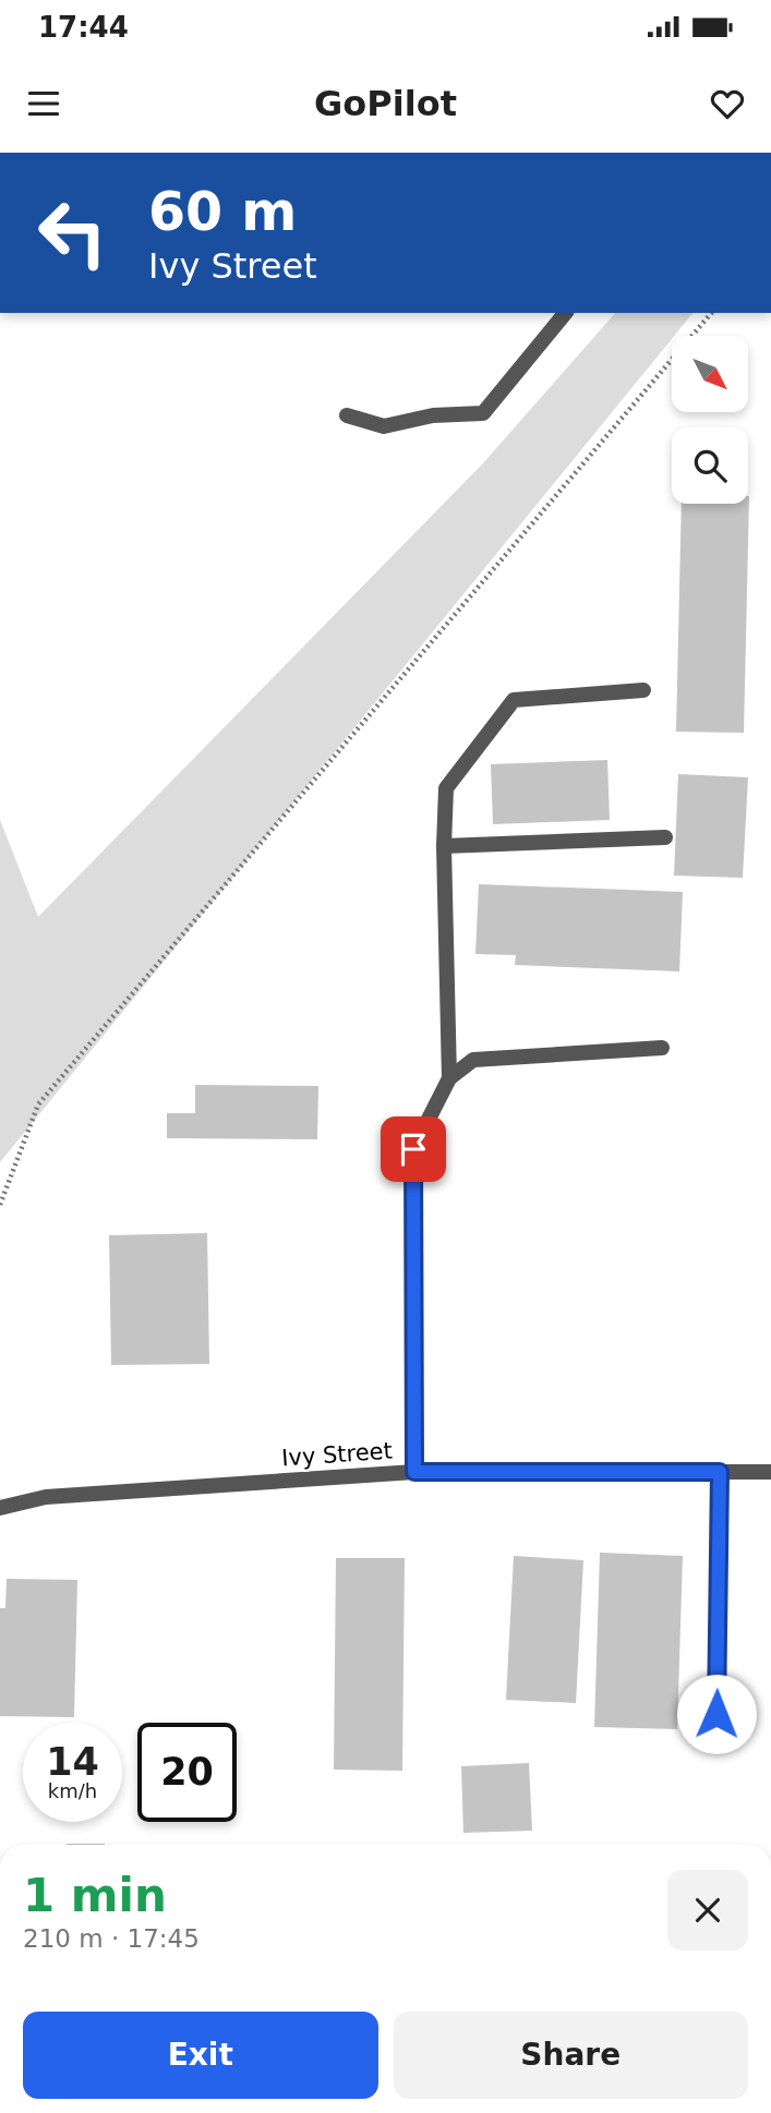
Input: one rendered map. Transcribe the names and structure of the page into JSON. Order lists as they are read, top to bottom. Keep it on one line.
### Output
{"streets":{"street":["Ivy Street"]},"north":"bottom right","page":{"status":"17:44","header":"GoPilot","turn":["60 m","Ivy Street"],"speed":"14 km/h","limit":"20","heading":["1 min","210 m · 17:45"],"buttons":["Exit","Share"]}}
